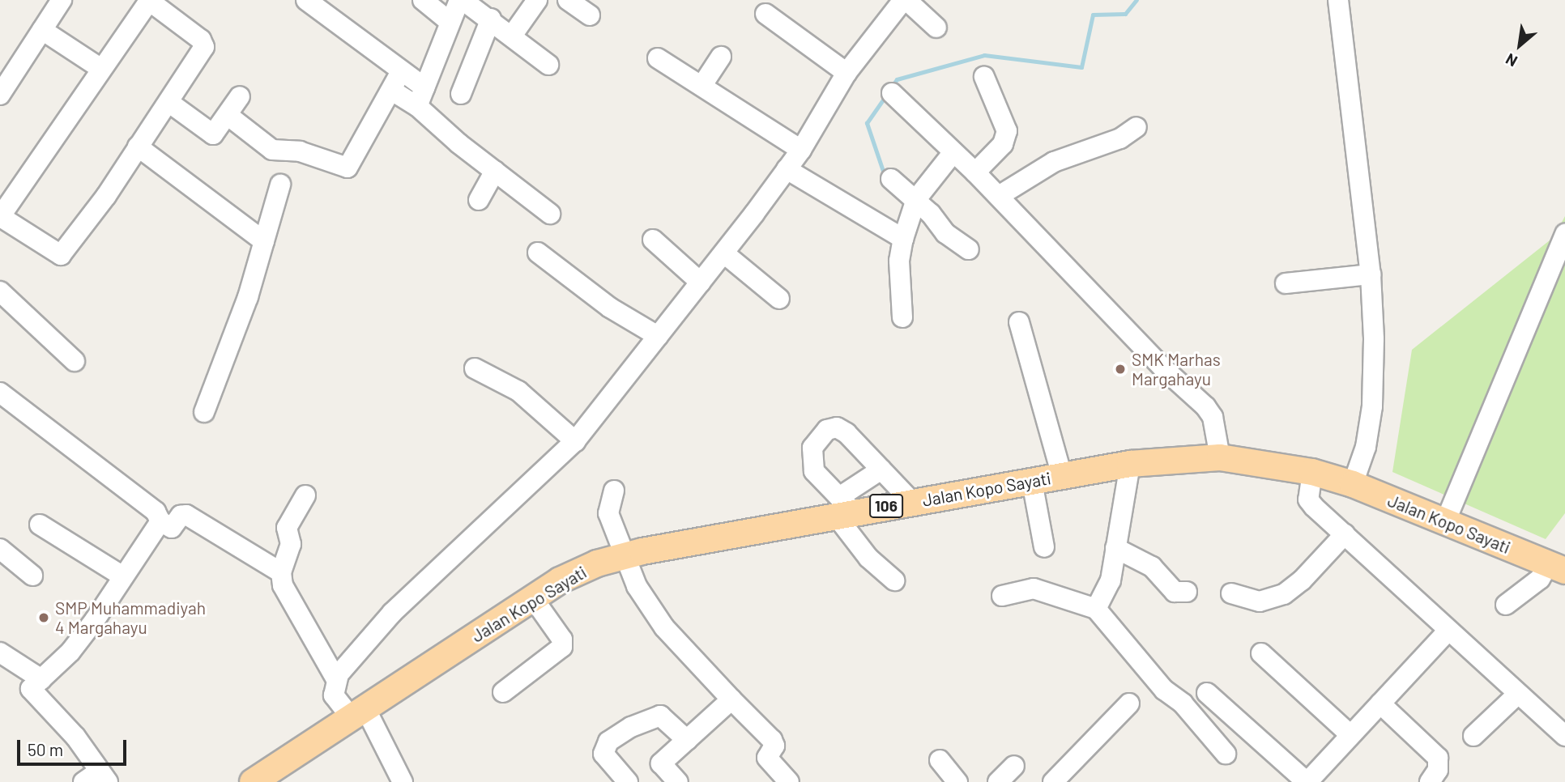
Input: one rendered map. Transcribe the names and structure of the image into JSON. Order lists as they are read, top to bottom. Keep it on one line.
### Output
{"streets":{"main road":["Jalan Kopo Sayati","106"]},"places":["SMK Marhas Margahayu","SMP Muhammadiyah 4 Margahayu"],"scale_bar":"50 m","north":"bottom left"}
